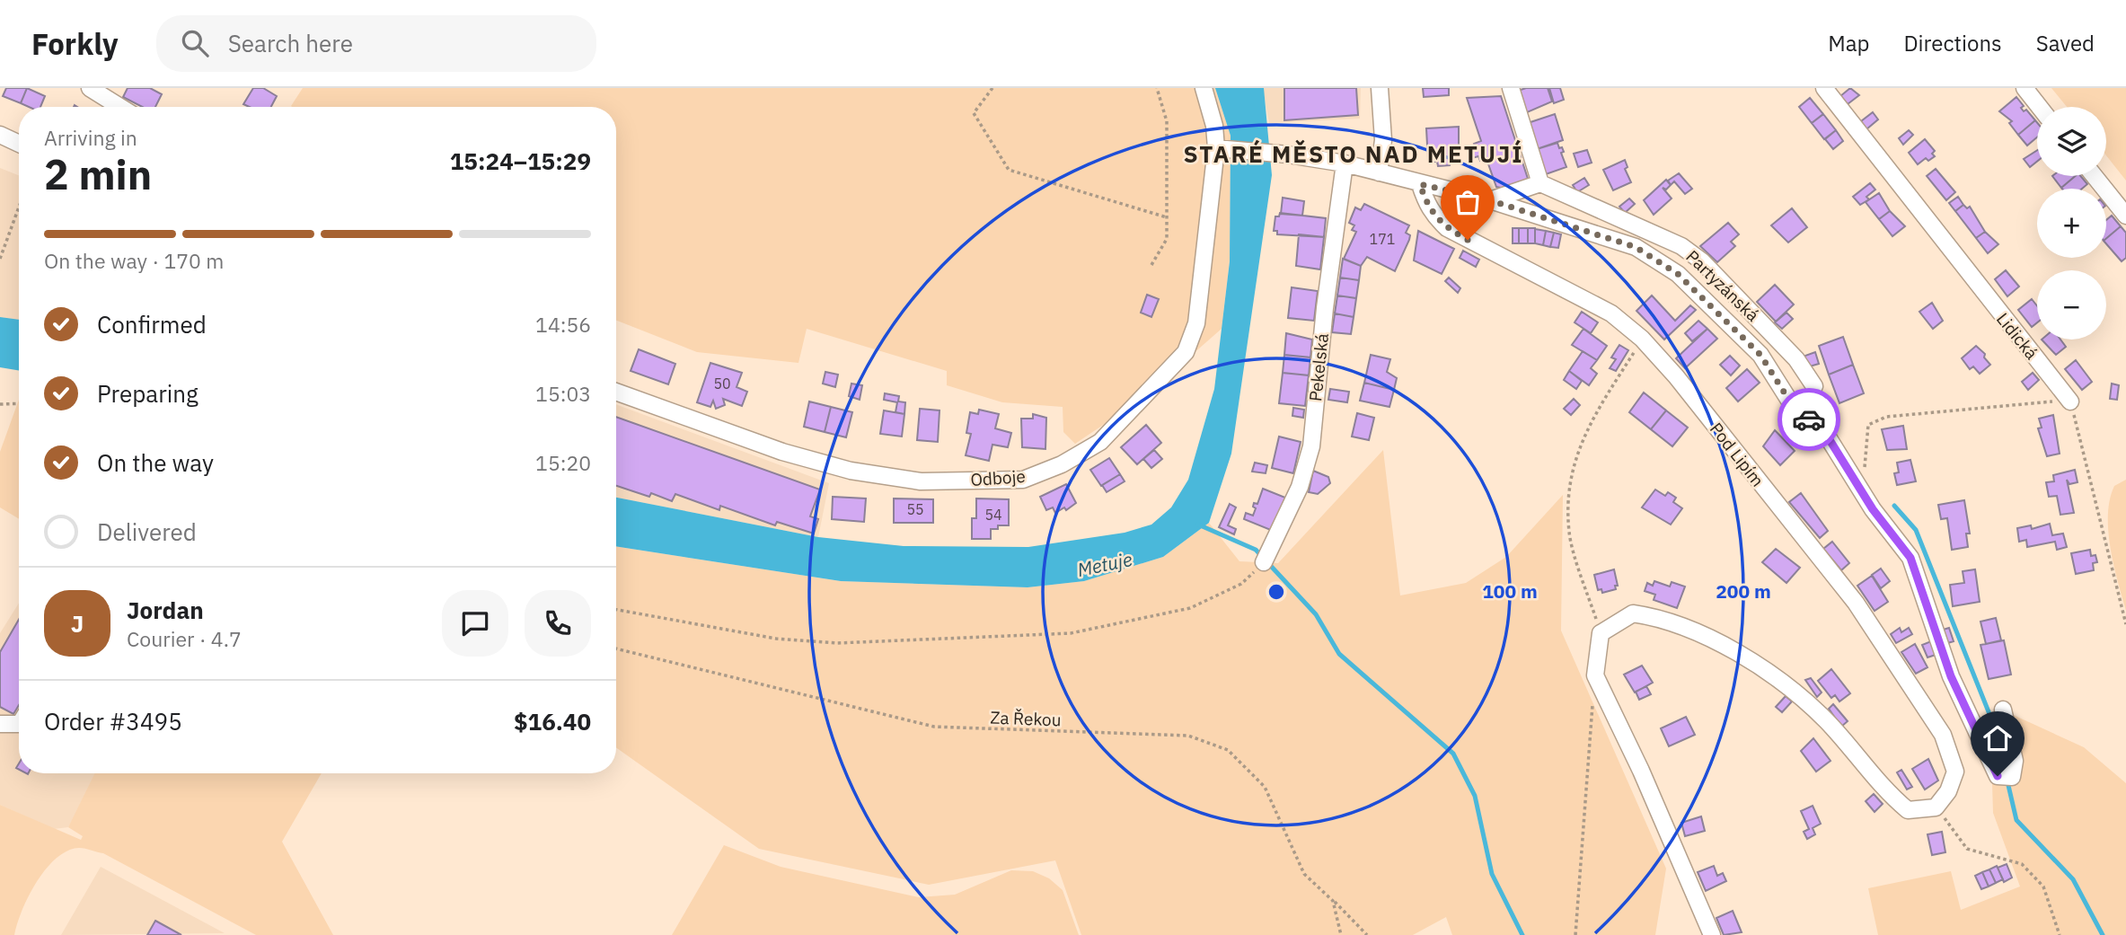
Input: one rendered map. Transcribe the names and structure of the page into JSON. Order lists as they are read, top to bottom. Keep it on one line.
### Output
{"streets":{"street":["Partyzánská","Lidická","Pekelská","Pod Lipím","Odboje"],"path":["Za Řekou"]},"crossings":[["Partyzánská","Pekelská"],["Partyzánská","Pod Lipím"],["Partyzánská","Odboje"]],"districts":["STARÉ MĚSTO NAD METUJÍ"],"water":["Metuje"],"house_numbers":["171","50","55","54"],"page":{"header":"Forkly","search":"Search here","nav":["Map","Directions","Saved"],"map_buttons":["+","−"],"heading":["2 min","Arriving in","15:24–15:29"],"panel":["Jordan","Courier · 4.7","Order #3495","$16.40"],"bar":"On the way · 170 m","list":[["Confirmed","14:56"],["Preparing","15:03"],["On the way","15:20"],"Delivered"],"round":"J"},"rings":["100 m","200 m"]}
